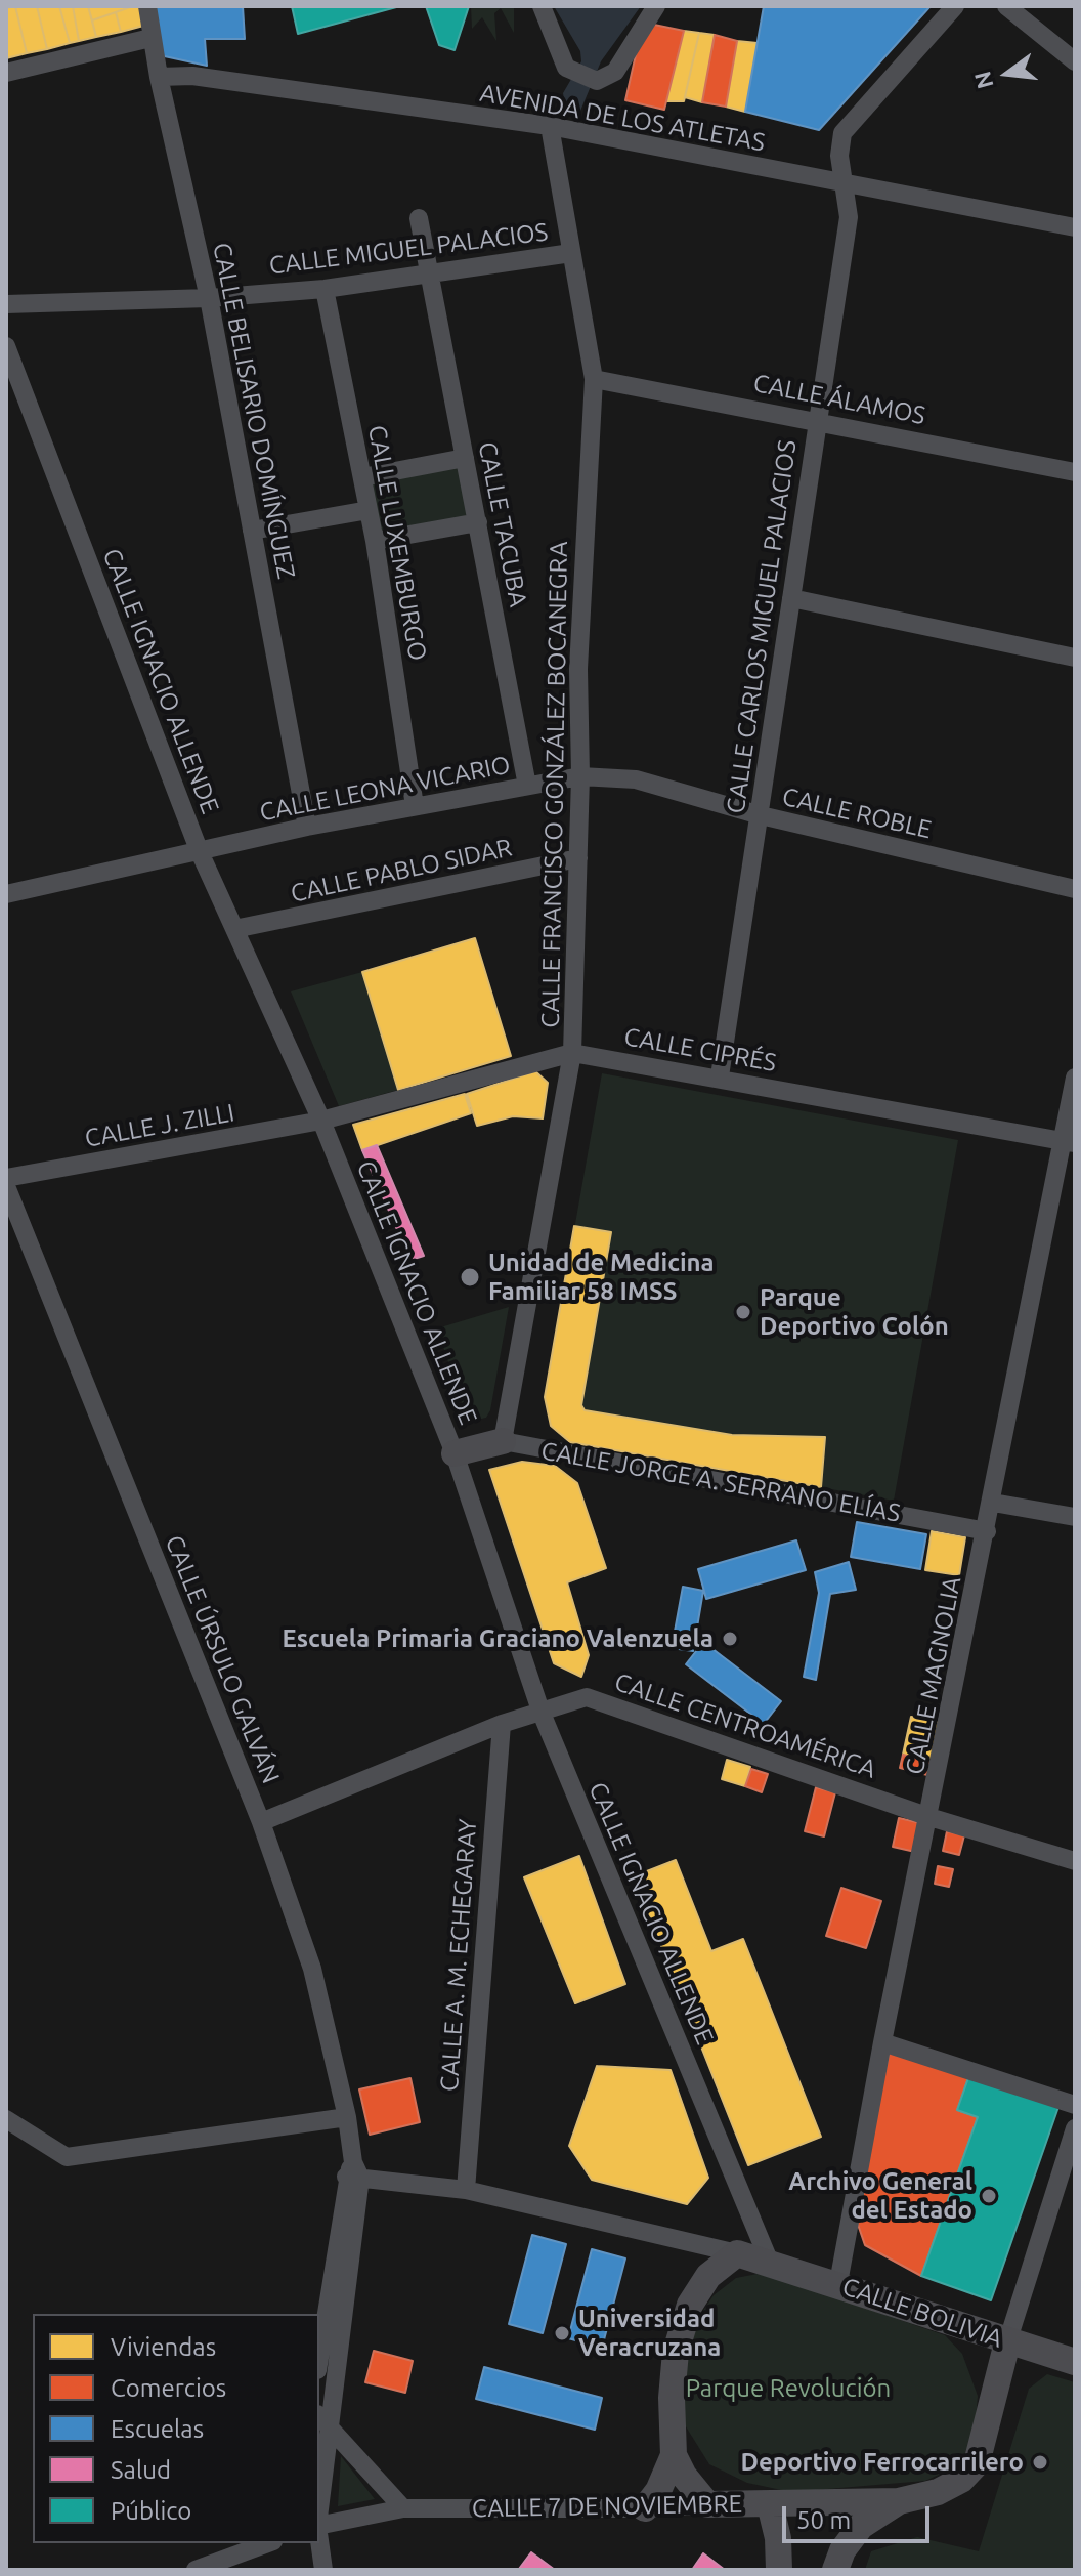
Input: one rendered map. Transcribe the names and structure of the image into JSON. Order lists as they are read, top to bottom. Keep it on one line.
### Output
{"streets":{"main road":["CALLE JORGE A. SERRANO ELÍAS","CALLE BOLIVIA","CALLE 7 DE NOVIEMBRE"],"street":["AVENIDA DE LOS ATLETAS","CALLE MIGUEL PALACIOS","CALLE ÁLAMOS","CALLE BELISARIO DOMÍNGUEZ","CALLE TACUBA","CALLE LUXEMBURGO","CALLE CARLOS MIGUEL PALACIOS","CALLE IGNACIO ALLENDE","CALLE FRANCISCO GONZÁLEZ BOCANEGRA","CALLE LEONA VICARIO","CALLE ROBLE","CALLE PABLO SIDAR","CALLE CIPRÉS","CALLE J. ZILLI","CALLE ÚRSULO GALVÁN","CALLE MAGNOLIA","CALLE CENTROAMÉRICA","CALLE A. M. ECHEGARAY"]},"crossings":[["AVENIDA DE LOS ATLETAS","CALLE BELISARIO DOMÍNGUEZ"],["AVENIDA DE LOS ATLETAS","CALLE CARLOS MIGUEL PALACIOS"],["AVENIDA DE LOS ATLETAS","CALLE FRANCISCO GONZÁLEZ BOCANEGRA"],["CALLE MIGUEL PALACIOS","CALLE BELISARIO DOMÍNGUEZ"],["CALLE MIGUEL PALACIOS","CALLE TACUBA"],["CALLE MIGUEL PALACIOS","CALLE LUXEMBURGO"],["CALLE MIGUEL PALACIOS","CALLE FRANCISCO GONZÁLEZ BOCANEGRA"],["CALLE ÁLAMOS","CALLE CARLOS MIGUEL PALACIOS"],["CALLE ÁLAMOS","CALLE FRANCISCO GONZÁLEZ BOCANEGRA"],["CALLE BELISARIO DOMÍNGUEZ","CALLE LEONA VICARIO"],["CALLE TACUBA","CALLE LEONA VICARIO"],["CALLE LUXEMBURGO","CALLE LEONA VICARIO"],["CALLE CARLOS MIGUEL PALACIOS","CALLE ROBLE"],["CALLE CARLOS MIGUEL PALACIOS","CALLE CIPRÉS"],["CALLE IGNACIO ALLENDE","CALLE LEONA VICARIO"],["CALLE IGNACIO ALLENDE","CALLE PABLO SIDAR"],["CALLE IGNACIO ALLENDE","CALLE CIPRÉS"],["CALLE IGNACIO ALLENDE","CALLE J. ZILLI"],["CALLE IGNACIO ALLENDE","CALLE JORGE A. SERRANO ELÍAS"],["CALLE IGNACIO ALLENDE","CALLE CENTROAMÉRICA"],["CALLE IGNACIO ALLENDE","CALLE BOLIVIA"],["CALLE FRANCISCO GONZÁLEZ BOCANEGRA","CALLE LEONA VICARIO"],["CALLE FRANCISCO GONZÁLEZ BOCANEGRA","CALLE ROBLE"],["CALLE FRANCISCO GONZÁLEZ BOCANEGRA","CALLE PABLO SIDAR"],["CALLE FRANCISCO GONZÁLEZ BOCANEGRA","CALLE CIPRÉS"],["CALLE FRANCISCO GONZÁLEZ BOCANEGRA","CALLE JORGE A. SERRANO ELÍAS"],["CALLE LEONA VICARIO","CALLE ROBLE"],["CALLE CIPRÉS","CALLE J. ZILLI"],["CALLE CIPRÉS","CALLE MAGNOLIA"],["CALLE JORGE A. SERRANO ELÍAS","CALLE MAGNOLIA"],["CALLE ÚRSULO GALVÁN","CALLE CENTROAMÉRICA"],["CALLE MAGNOLIA","CALLE CENTROAMÉRICA"],["CALLE MAGNOLIA","CALLE BOLIVIA"],["CALLE CENTROAMÉRICA","CALLE A. M. ECHEGARAY"]],"parks":["Parque Revolución"],"places":["Unidad de Medicina Familiar 58 IMSS","Parque Deportivo Colón","Escuela Primaria Graciano Valenzuela","Archivo General del Estado","Universidad Veracruzana","Deportivo Ferrocarrilero"],"legend":["Viviendas","Comercios","Escuelas","Salud","Público"],"scale_bar":"50 m","north":"left"}
